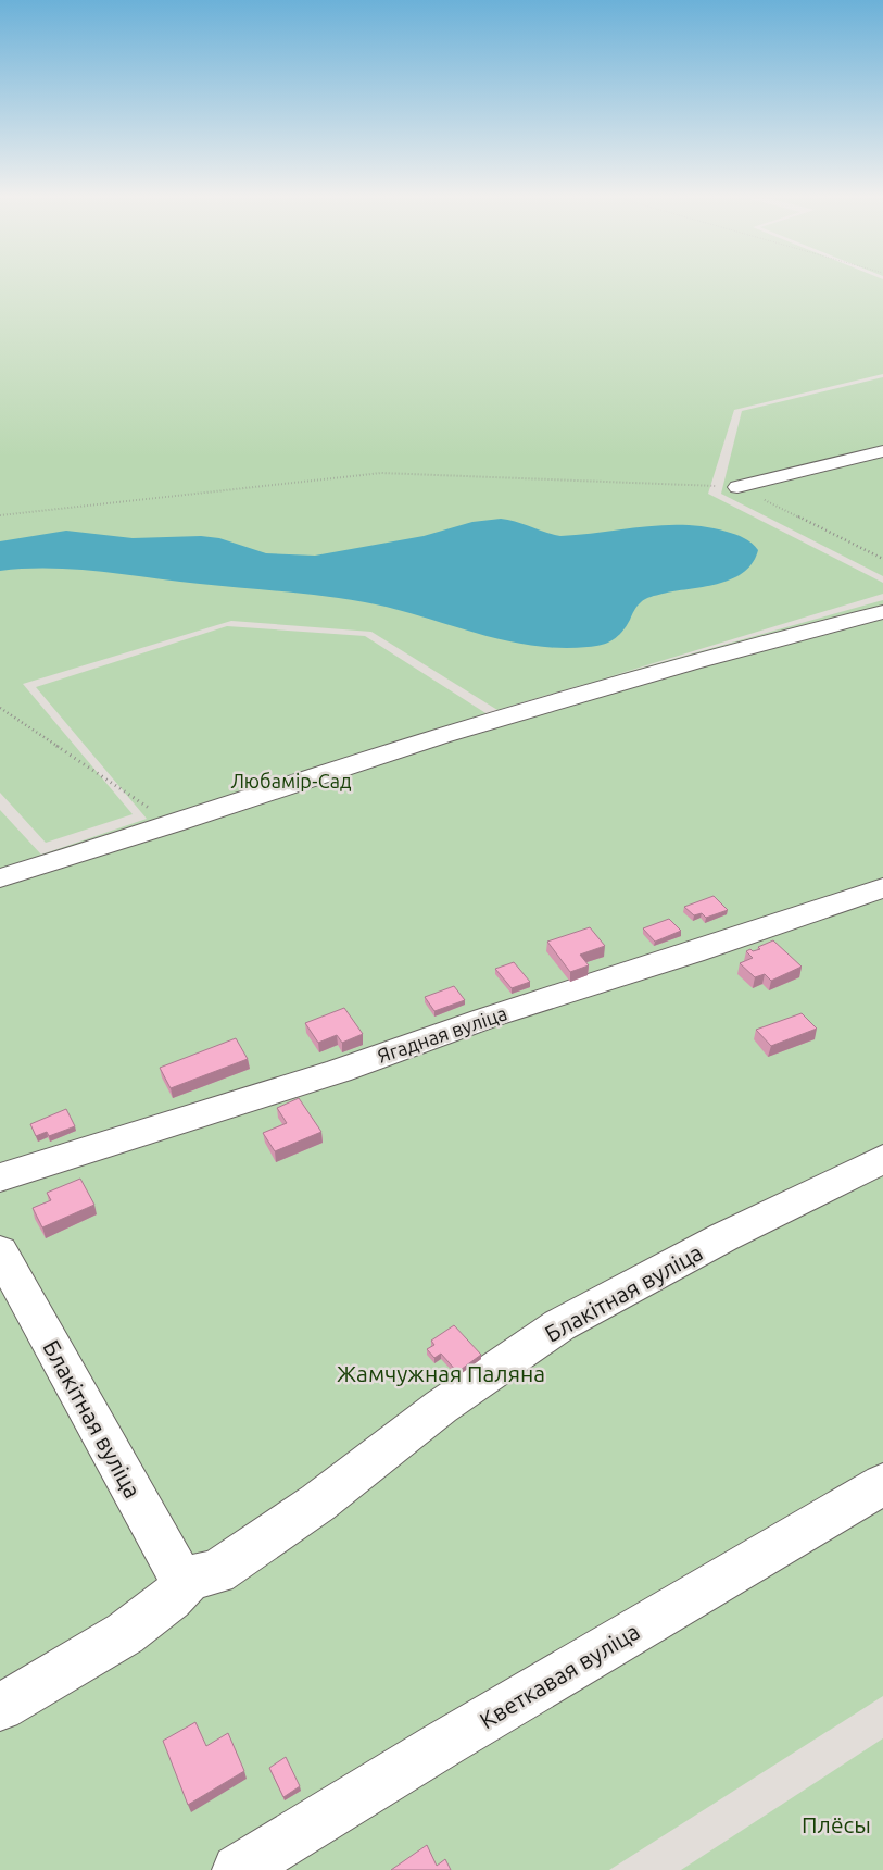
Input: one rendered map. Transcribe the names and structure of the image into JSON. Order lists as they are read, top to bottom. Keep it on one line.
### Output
{"streets":{"street":["Ягадная вуліца","Блакітная вуліца","Кветкавая вуліца"]},"parks":["Любамір-Сад","Жамчужная Паляна","Плёсы"]}
